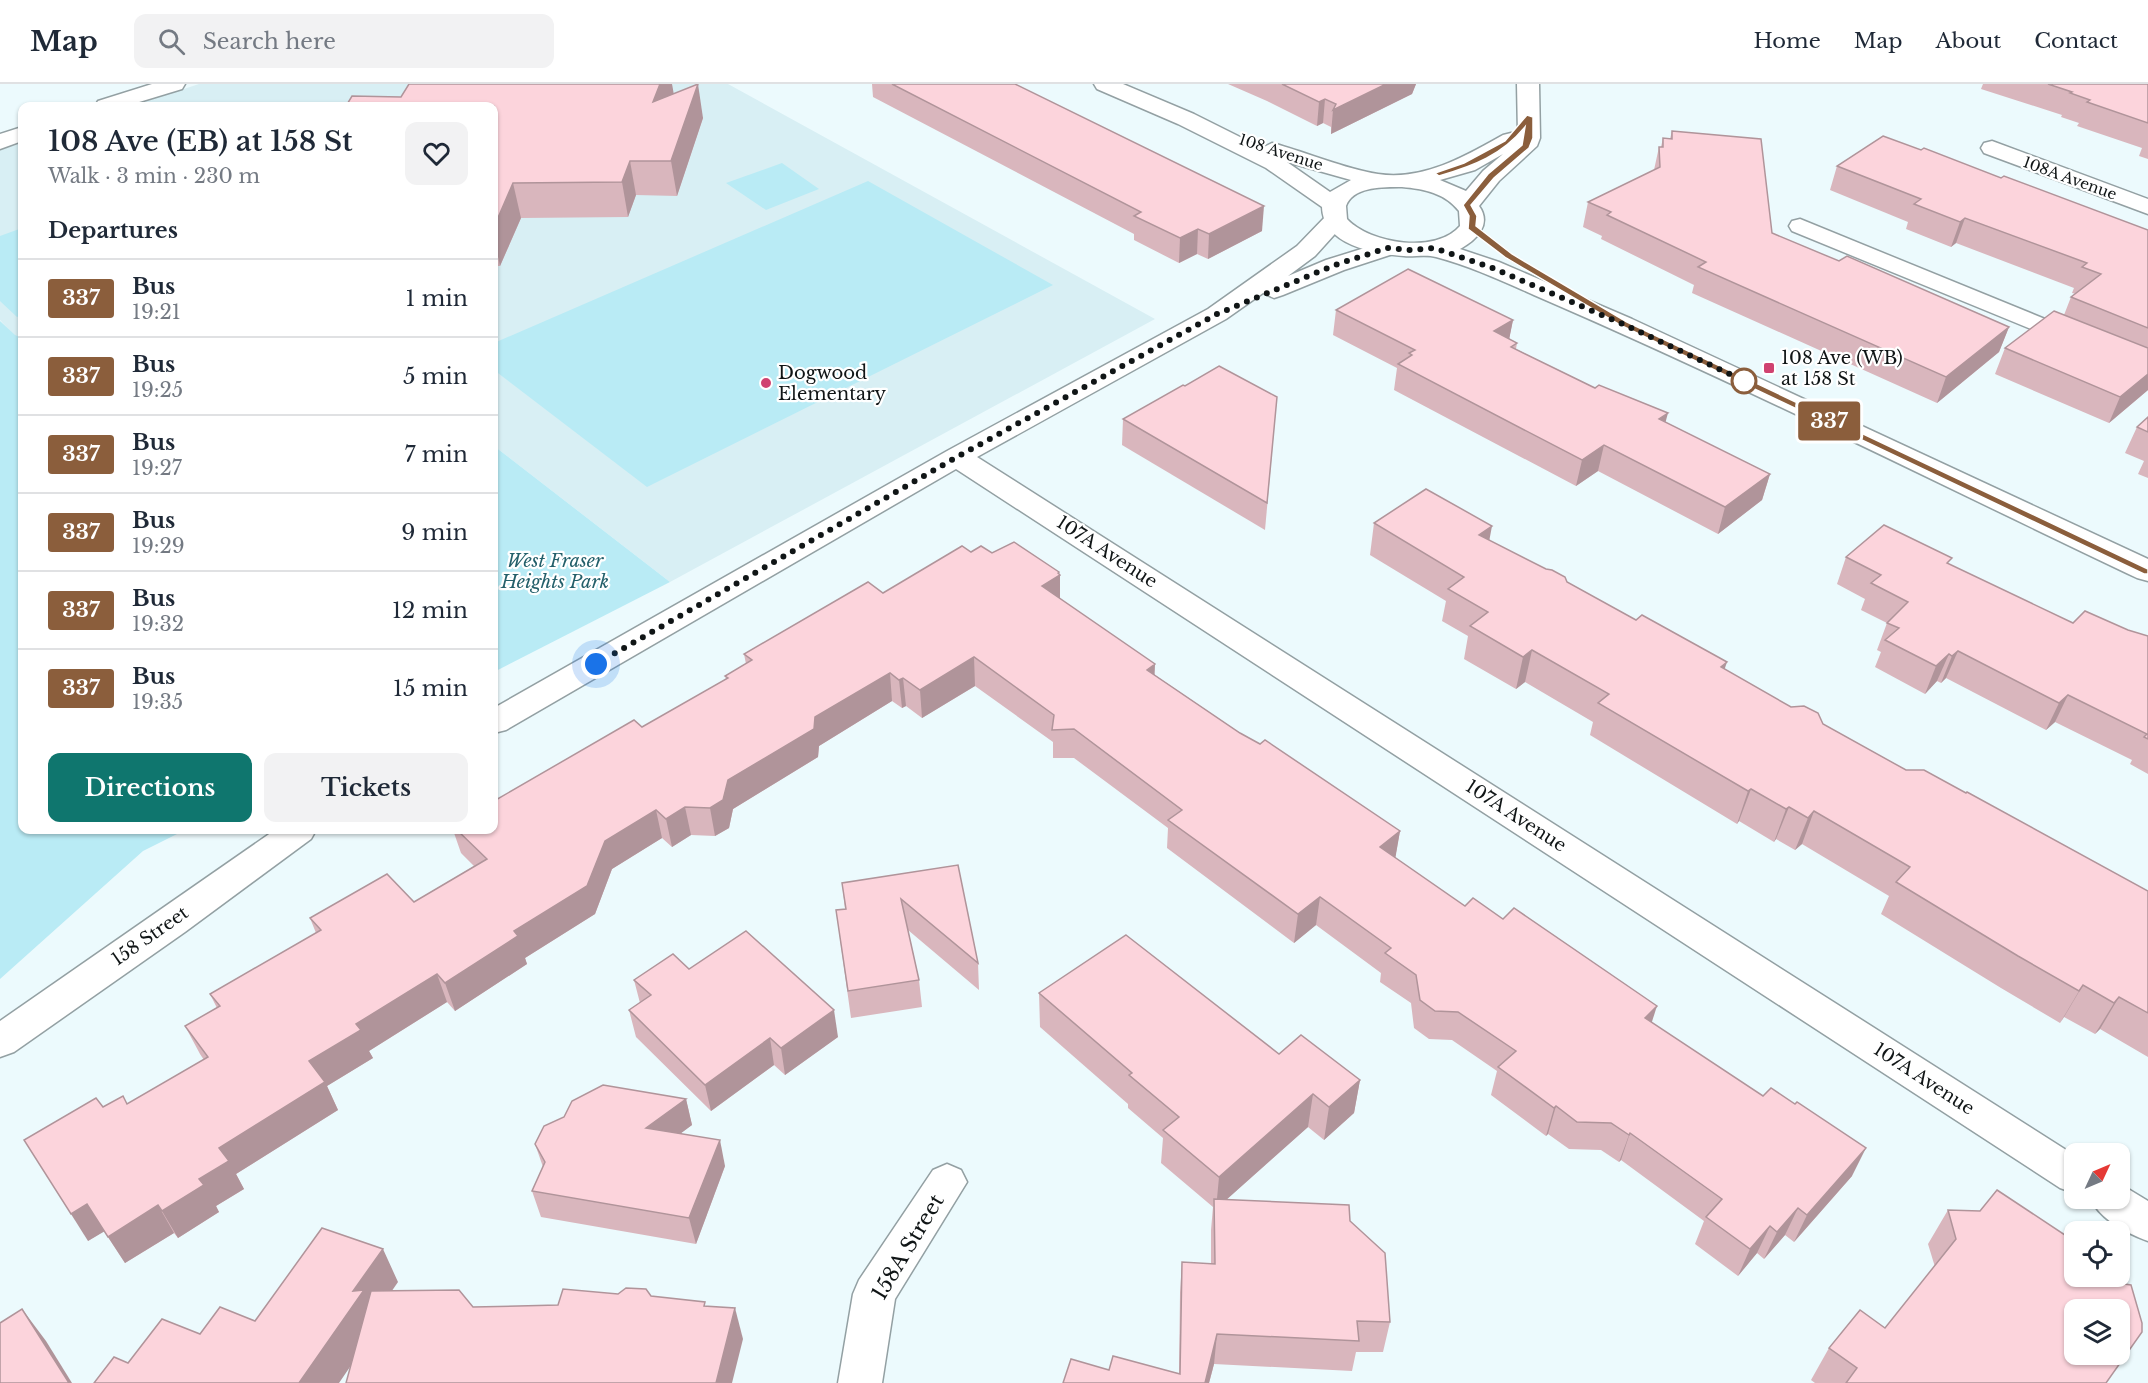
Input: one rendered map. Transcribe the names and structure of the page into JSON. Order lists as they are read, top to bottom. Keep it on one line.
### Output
{"streets":{"street":["108 Avenue","108A Avenue","107A Avenue","158 Street","158A Street"]},"parks":["West Fraser Heights Park"],"places":{"transit":["108 Ave (WB) at 158 St"],"other":["Dogwood Elementary"]},"lines":["bus line 337"],"north":"top right","page":{"header":"Map","search":"Search here","nav":["Home","Map","About","Contact"],"on_map":"337","heading":[["108 Ave (EB) at 158 St","Walk · 3 min · 230 m"],"Departures"],"list":[{"mark":"337","name":"Bus","note":"19:21","value":"1 min"},{"mark":"337","name":"Bus","note":"19:25","value":"5 min"},{"mark":"337","name":"Bus","note":"19:27","value":"7 min"},{"mark":"337","name":"Bus","note":"19:29","value":"9 min"},{"mark":"337","name":"Bus","note":"19:32","value":"12 min"},{"mark":"337","name":"Bus","note":"19:35","value":"15 min"}],"buttons":["Directions","Tickets"]}}
